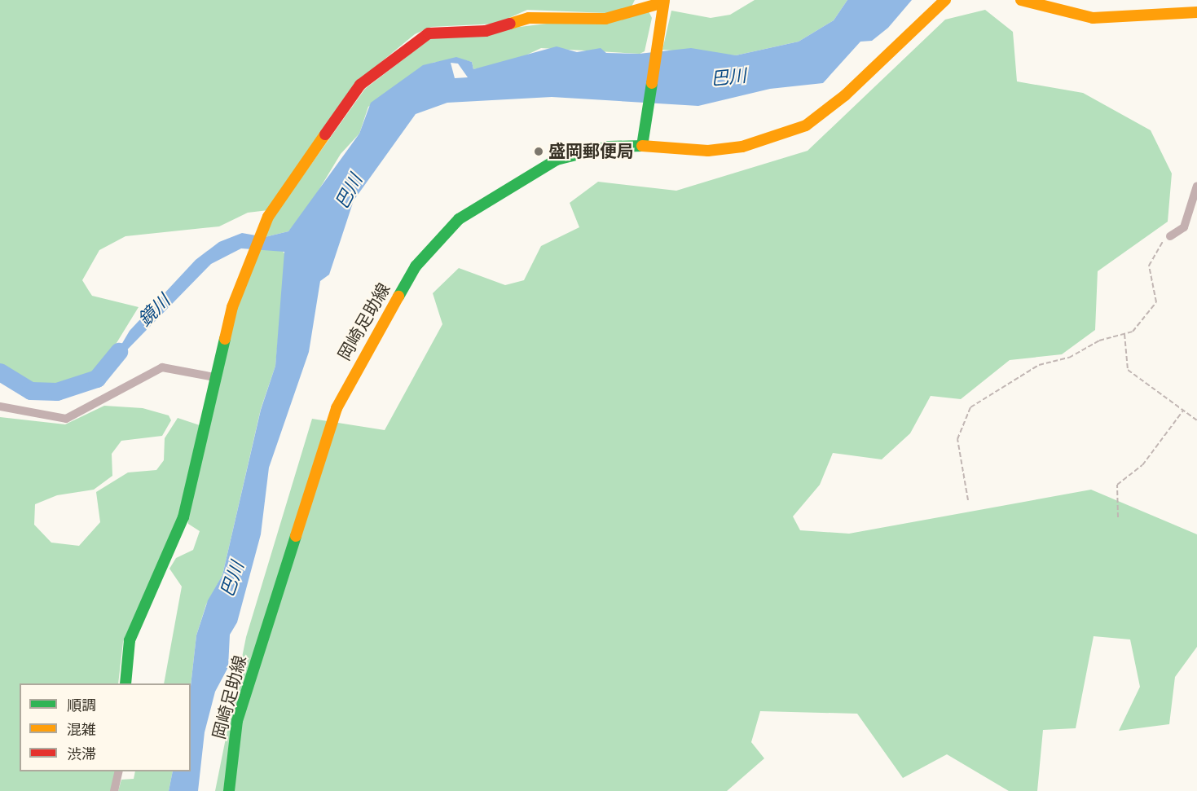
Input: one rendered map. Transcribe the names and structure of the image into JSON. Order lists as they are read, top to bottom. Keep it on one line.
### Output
{"streets":{"main road":["岡崎足助線"]},"water":["巴川","鏡川"],"places":["盛岡郵便局"],"legend":["順調","混雑","渋滞"]}
